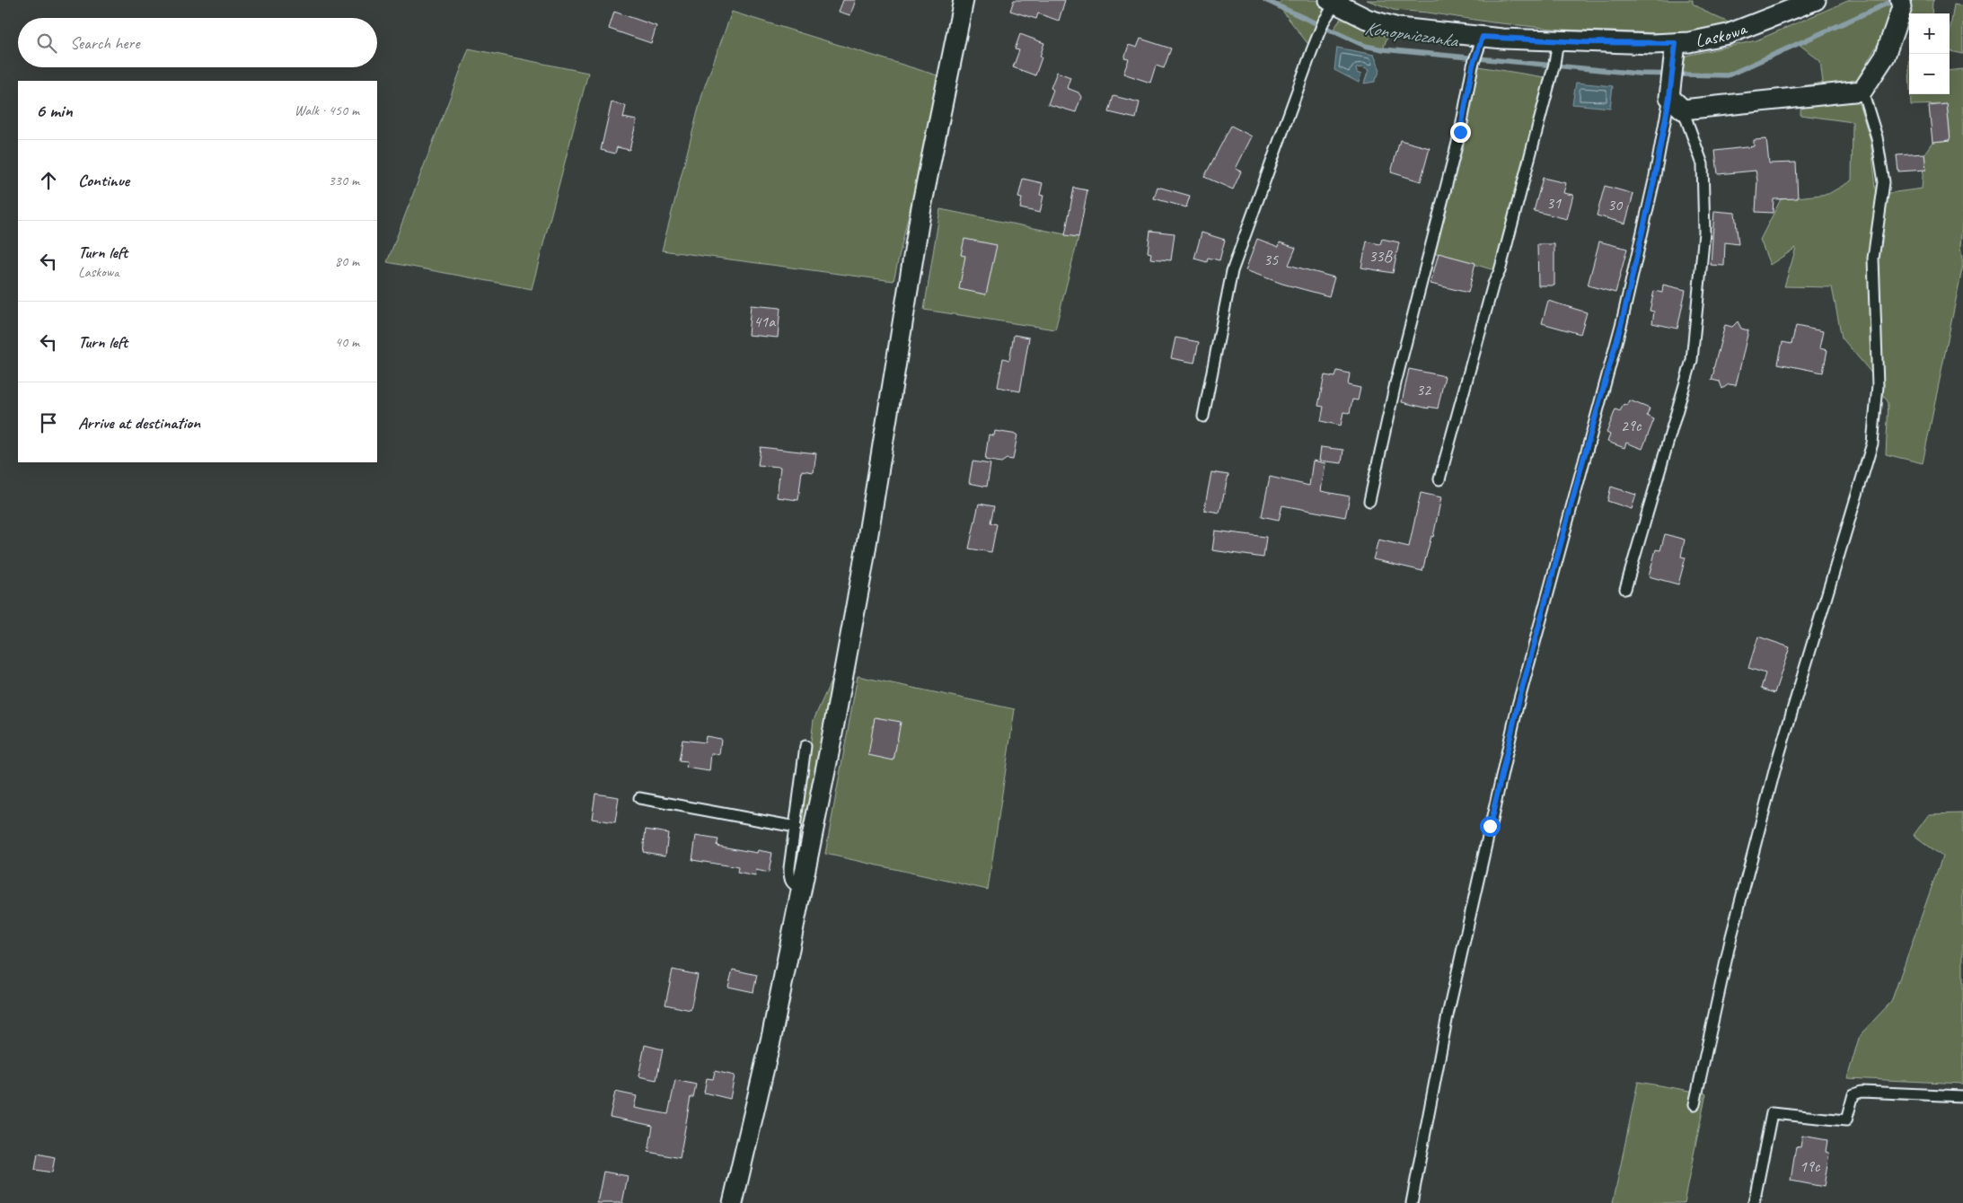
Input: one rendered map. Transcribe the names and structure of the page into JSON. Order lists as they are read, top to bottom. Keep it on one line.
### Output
{"streets":{"street":["Laskowa"]},"water":["Konopniczanka"],"house_numbers":["31","30","33B","35","41a","32","29c","19c"],"page":{"map_buttons":["+","−"],"search":"Search here","heading":["6 min","Walk · 450 m"],"list":[["Continue","330 m"],["Turn left","Laskowa","80 m"],["Turn left","40 m"],"Arrive at destination"]}}
